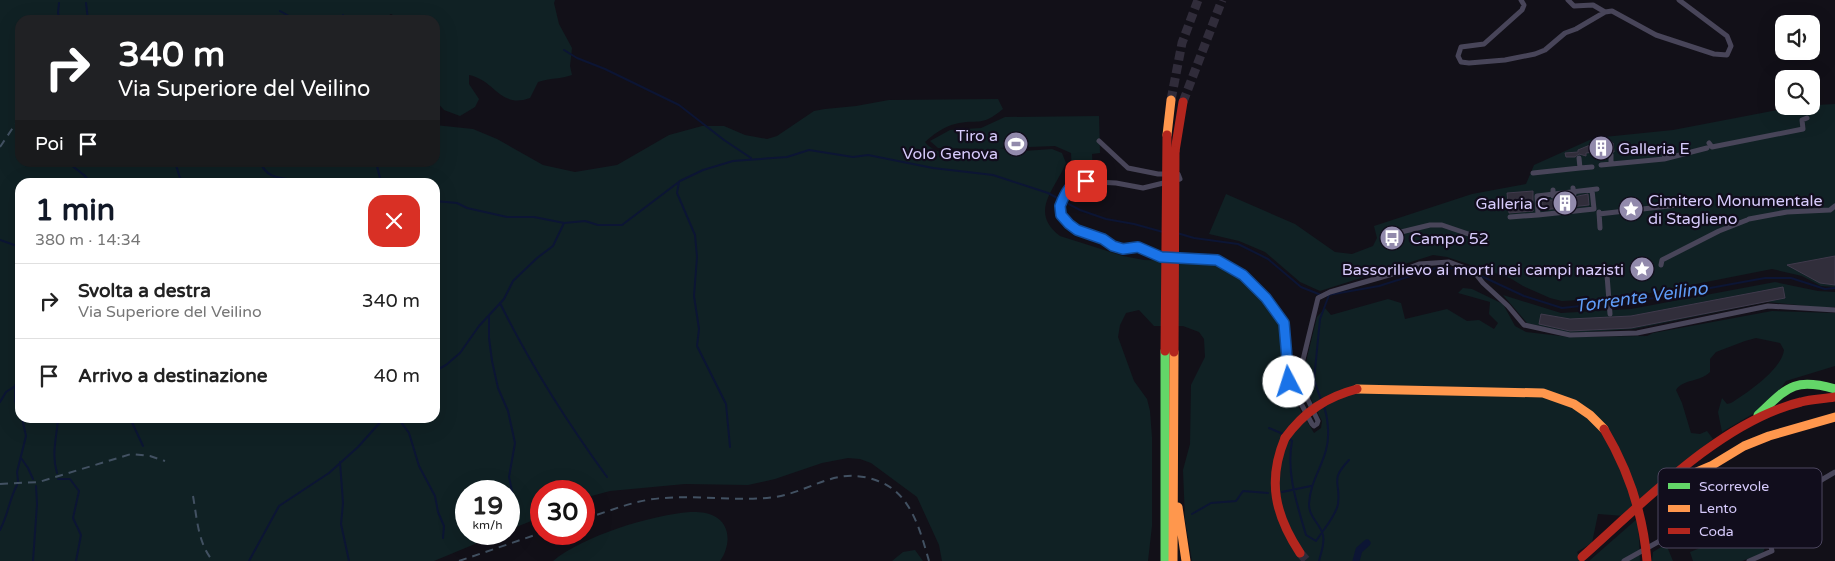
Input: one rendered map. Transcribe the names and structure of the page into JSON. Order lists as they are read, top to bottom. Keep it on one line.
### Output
{"water":["Torrente Veilino"],"places":{"sports":["Tiro a Volo Genova"],"building":["Galleria E","Galleria C"],"place":["Cimitero Monumentale di Staglieno","Bassorilievo ai morti nei campi nazisti"],"bus stop":["Campo 52"]},"legend":["Scorrevole","Lento","Coda"],"page":{"turn":["340 m","Via Superiore del Veilino"],"then":"Poi","heading":["1 min","380 m · 14:34"],"list":[{"name":"Svolta a destra","note":"Via Superiore del Veilino","value":"340 m"},{"name":"Arrivo a destinazione","value":"40 m"}],"speed":"19 km/h","limit":"30"}}
